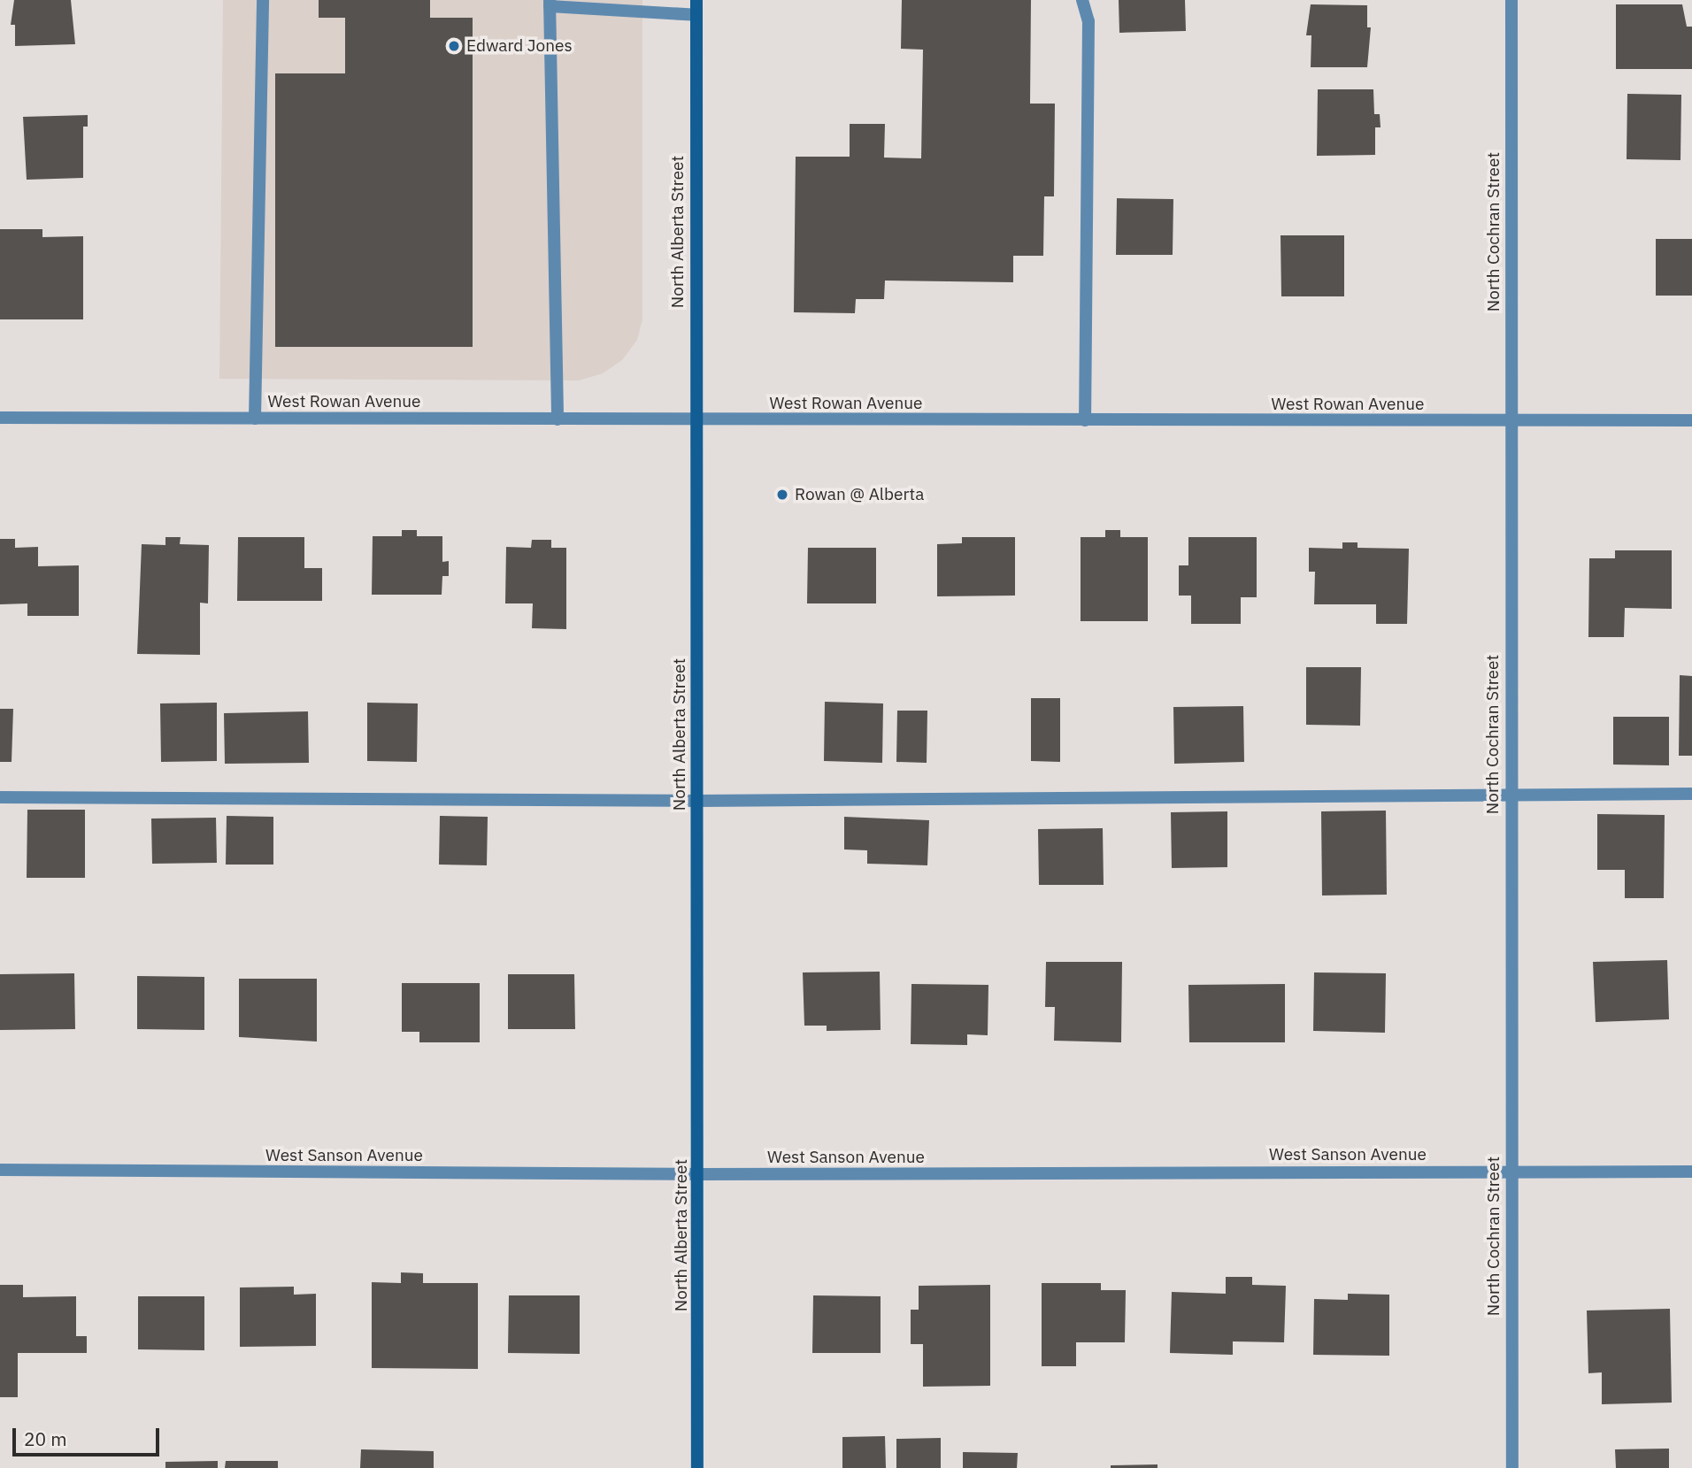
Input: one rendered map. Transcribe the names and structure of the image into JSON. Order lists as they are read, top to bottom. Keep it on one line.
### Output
{"streets":{"main road":["North Alberta Street"],"street":["North Cochran Street","West Rowan Avenue","West Sanson Avenue"]},"crossings":[["North Alberta Street","West Rowan Avenue"],["North Alberta Street","West Sanson Avenue"],["North Cochran Street","West Rowan Avenue"],["North Cochran Street","West Sanson Avenue"]],"places":["Edward Jones","Rowan @ Alberta"],"scale_bar":"20 m"}
